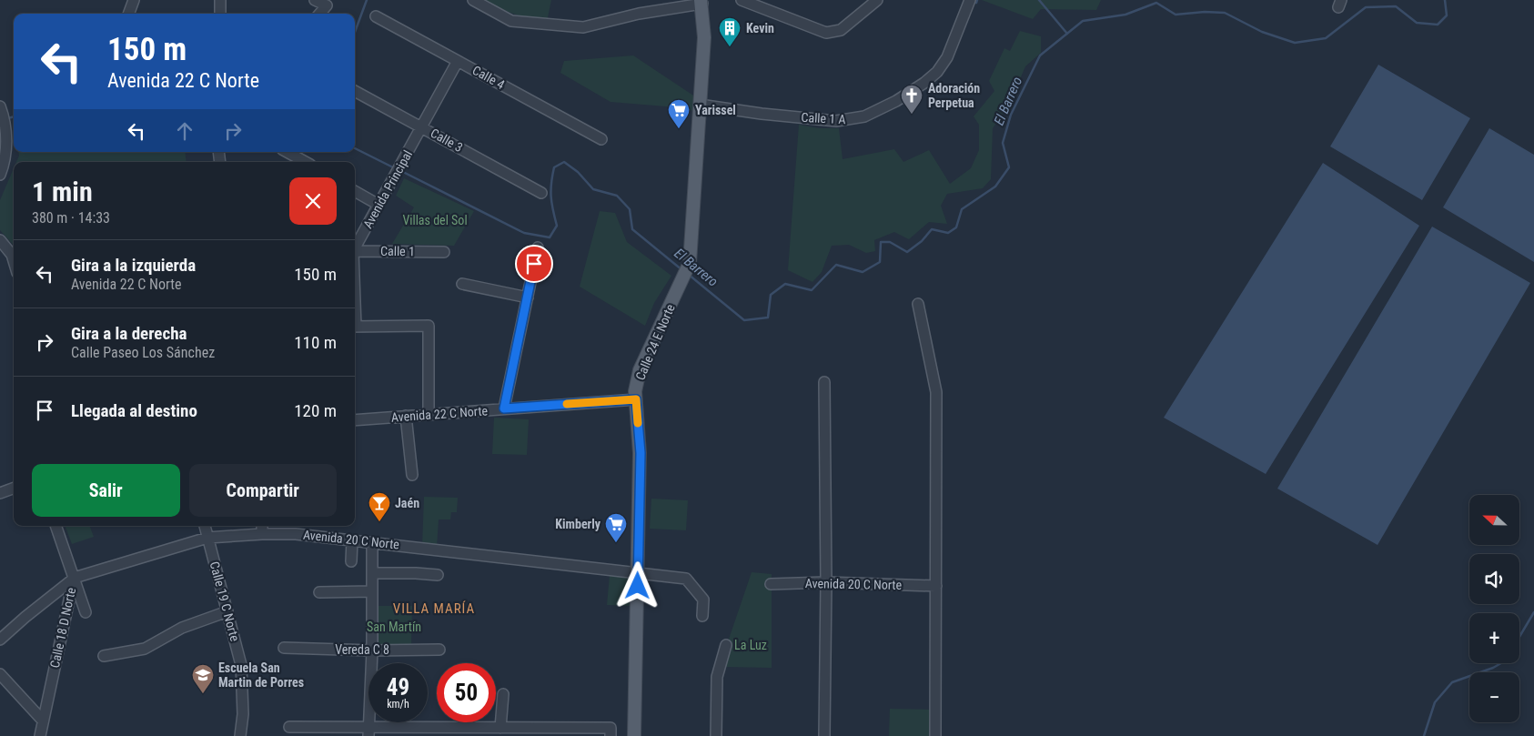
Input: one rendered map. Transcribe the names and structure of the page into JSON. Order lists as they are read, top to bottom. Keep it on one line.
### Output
{"streets":{"main road":["Calle 24 E Norte"],"street":["Calle 4","Calle 1 A","Calle 3","Avenida Principal","Calle 1","Avenida 22 C Norte","Avenida 20 C Norte","Calle 19 C Norte","Calle 18 D Norte","Vereda C 8"]},"crossings":[["Calle 4","Avenida Principal"],["Calle 1 A","Calle 24 E Norte"],["Calle 3","Avenida Principal"],["Calle 24 E Norte","Avenida 22 C Norte"],["Calle 24 E Norte","Avenida 20 C Norte"],["Avenida 20 C Norte","Calle 19 C Norte"],["Avenida 20 C Norte","Calle 18 D Norte"]],"districts":["VILLA MARÍA"],"water":["El Barrero"],"parks":["Villas del Sol","San Martín","La Luz"],"places":{"building":["Kevin"],"church":["Adoración Perpetua"],"supermarket":["Yarissel","Kimberly"],"bar":["Jaén"],"school or university":["Escuela San Martin de Porres"]},"north":"left","page":{"turn":["150 m","Avenida 22 C Norte"],"heading":["1 min","380 m · 14:33"],"list":[{"name":"Gira a la izquierda","note":"Avenida 22 C Norte","value":"150 m"},{"name":"Gira a la derecha","note":"Calle Paseo Los Sánchez","value":"110 m"},{"name":"Llegada al destino","value":"120 m"}],"buttons":["Salir","Compartir"],"map_buttons":["+","−"],"speed":"49 km/h","limit":"50"}}
